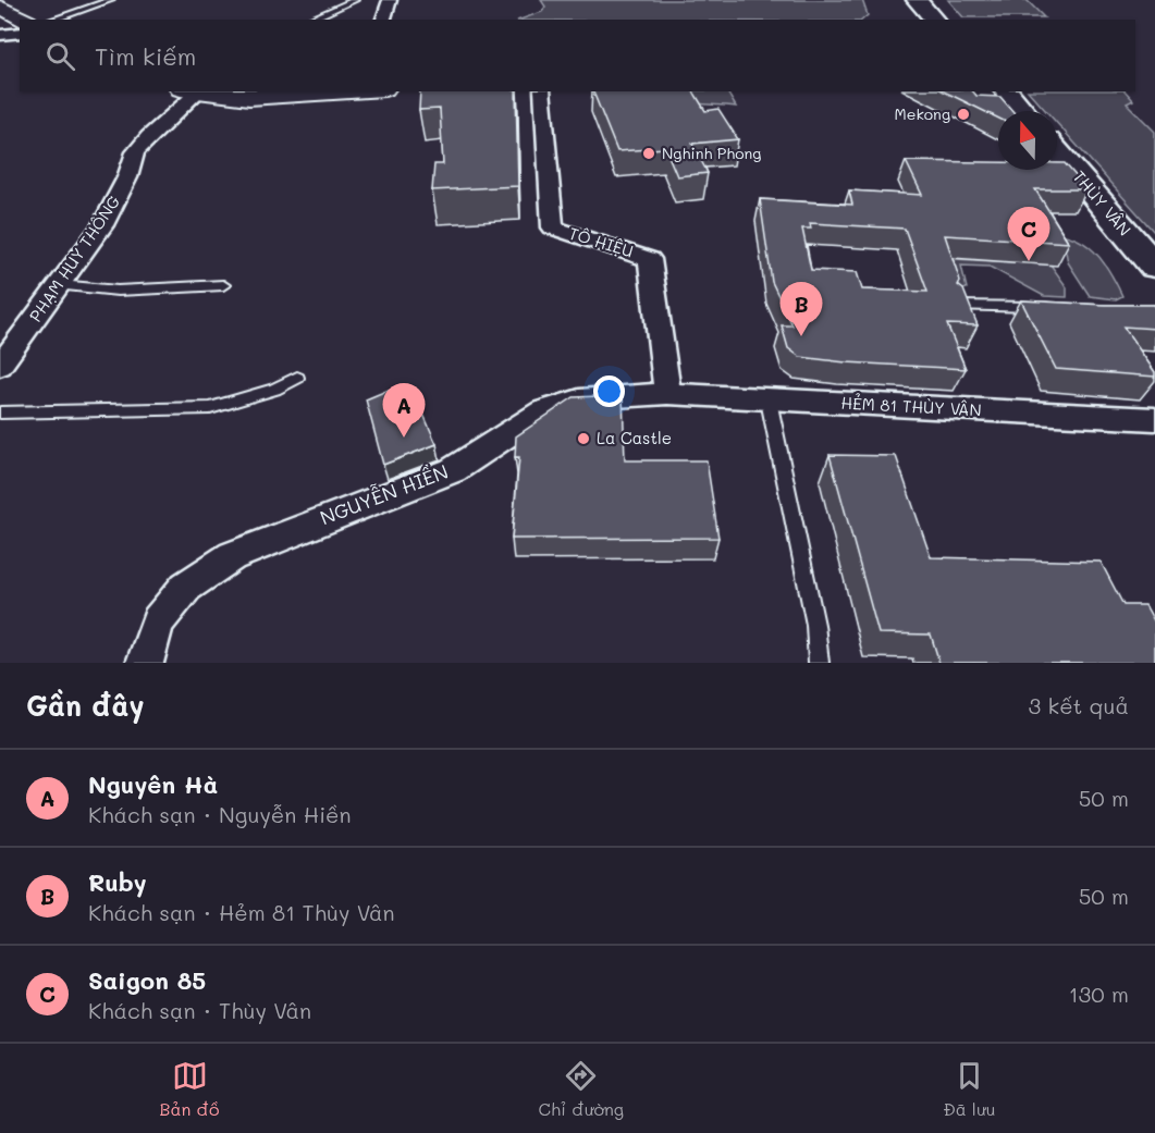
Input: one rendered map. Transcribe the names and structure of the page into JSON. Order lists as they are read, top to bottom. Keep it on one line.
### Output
{"streets":{"main road":["THÙY VÂN"],"street":["TÔ HIỆU","PHẠM HUY THÔNG","HẺM 81 THÙY VÂN","NGUYỄN HIỀN"]},"crossings":[["TÔ HIỆU","HẺM 81 THÙY VÂN"],["TÔ HIỆU","NGUYỄN HIỀN"],["HẺM 81 THÙY VÂN","NGUYỄN HIỀN"]],"places":["Mekong","Nghinh Phong","La Castle"],"north":"top","page":{"search":"Tìm kiếm","pins":["C","B","A"],"heading":["Gần đây","3 kết quả"],"list":[{"mark":"A","name":"Nguyên Hà","note":"Khách sạn · Nguyễn Hiền","value":"50 m"},{"mark":"B","name":"Ruby","note":"Khách sạn · Hẻm 81 Thùy Vân","value":"50 m"},{"mark":"C","name":"Saigon 85","note":"Khách sạn · Thùy Vân","value":"130 m"}],"nav":["Bản đồ","Chỉ đường","Đã lưu"]}}
